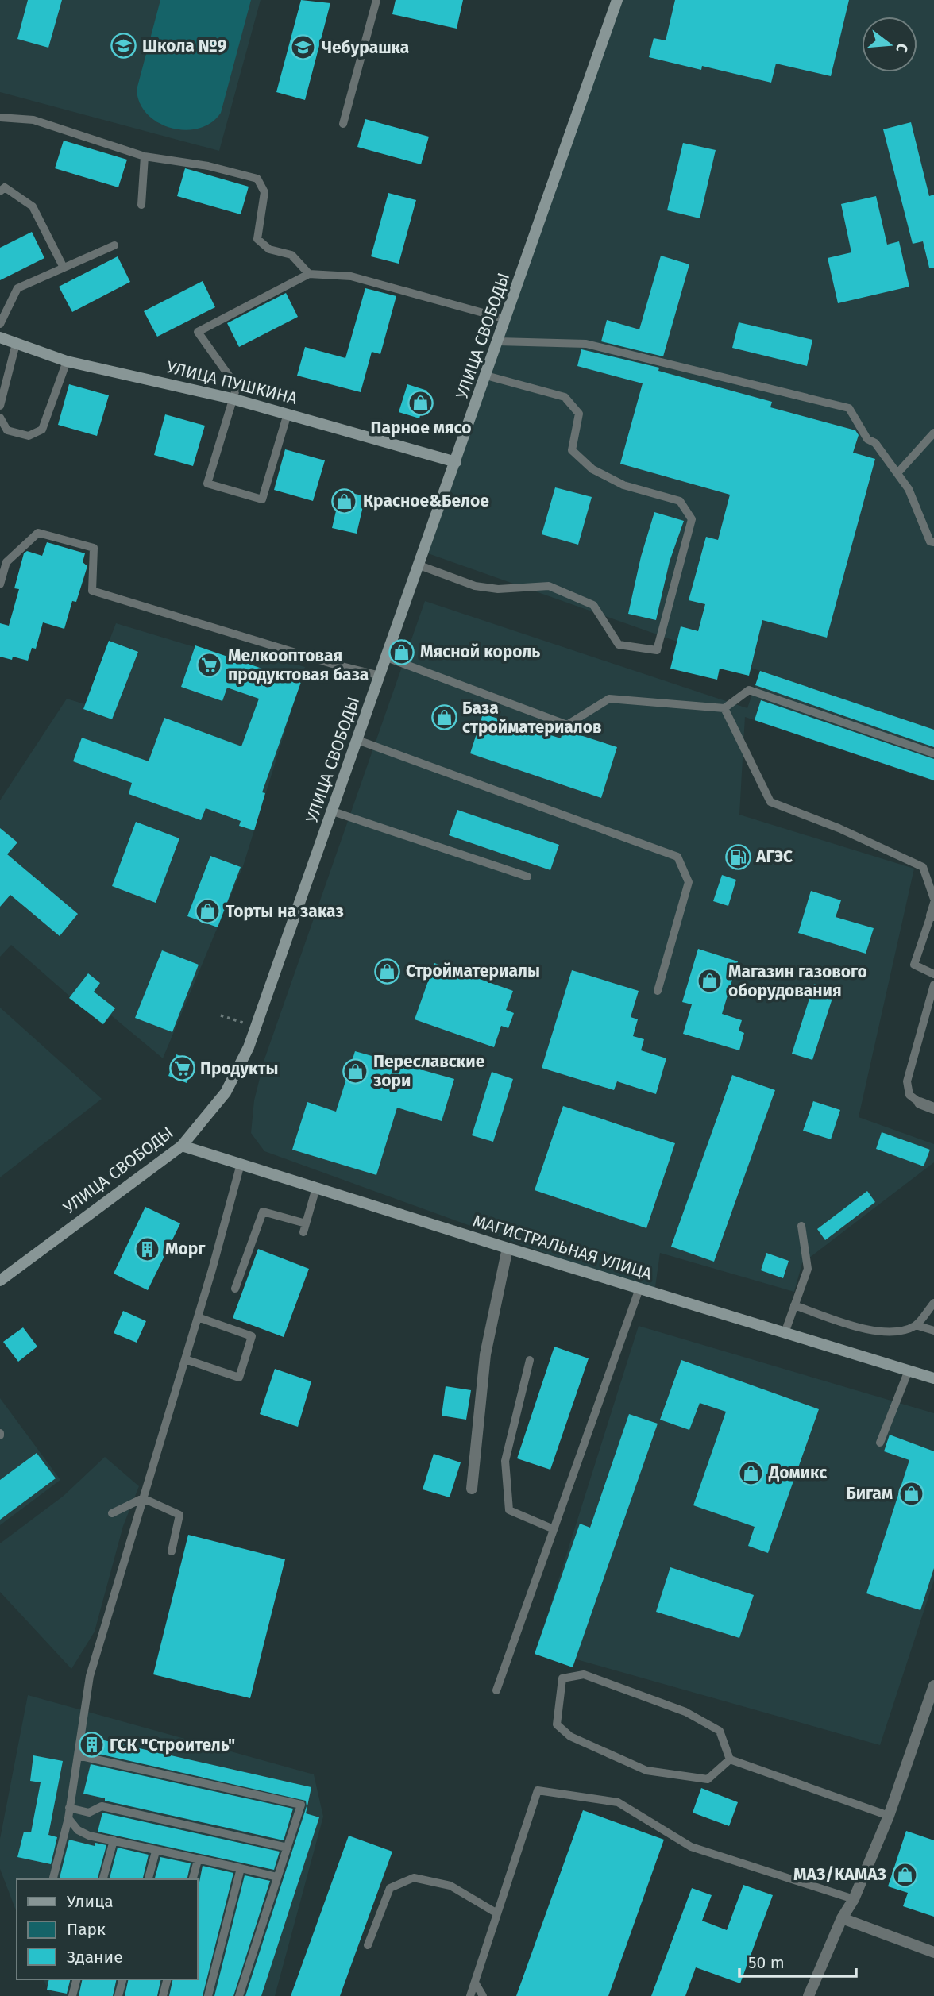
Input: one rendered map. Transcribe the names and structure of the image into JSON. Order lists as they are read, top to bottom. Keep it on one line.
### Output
{"streets":{"main road":["УЛИЦА СВОБОДЫ","УЛИЦА ПУШКИНА","МАГИСТРАЛЬНАЯ УЛИЦА"]},"crossings":[["УЛИЦА СВОБОДЫ","УЛИЦА ПУШКИНА"],["УЛИЦА СВОБОДЫ","МАГИСТРАЛЬНАЯ УЛИЦА"]],"places":{"school or university":["Школа №9","Чебурашка"],"shop":["Парное мясо","Красное&Белое","Мясной король","База стройматериалов","Торты на заказ","Стройматериалы","Магазин газового оборудования","Переславские зори","Домикс","Бигам","МАЗ/КАМАЗ"],"supermarket":["Мелкооптовая продуктовая база","Продукты"],"fuel station":["АГЭС"],"building":["Морг","ГСК \"Строитель\""]},"legend":["Улица","Парк","Здание"],"scale_bar":"50 m","north":"right"}
